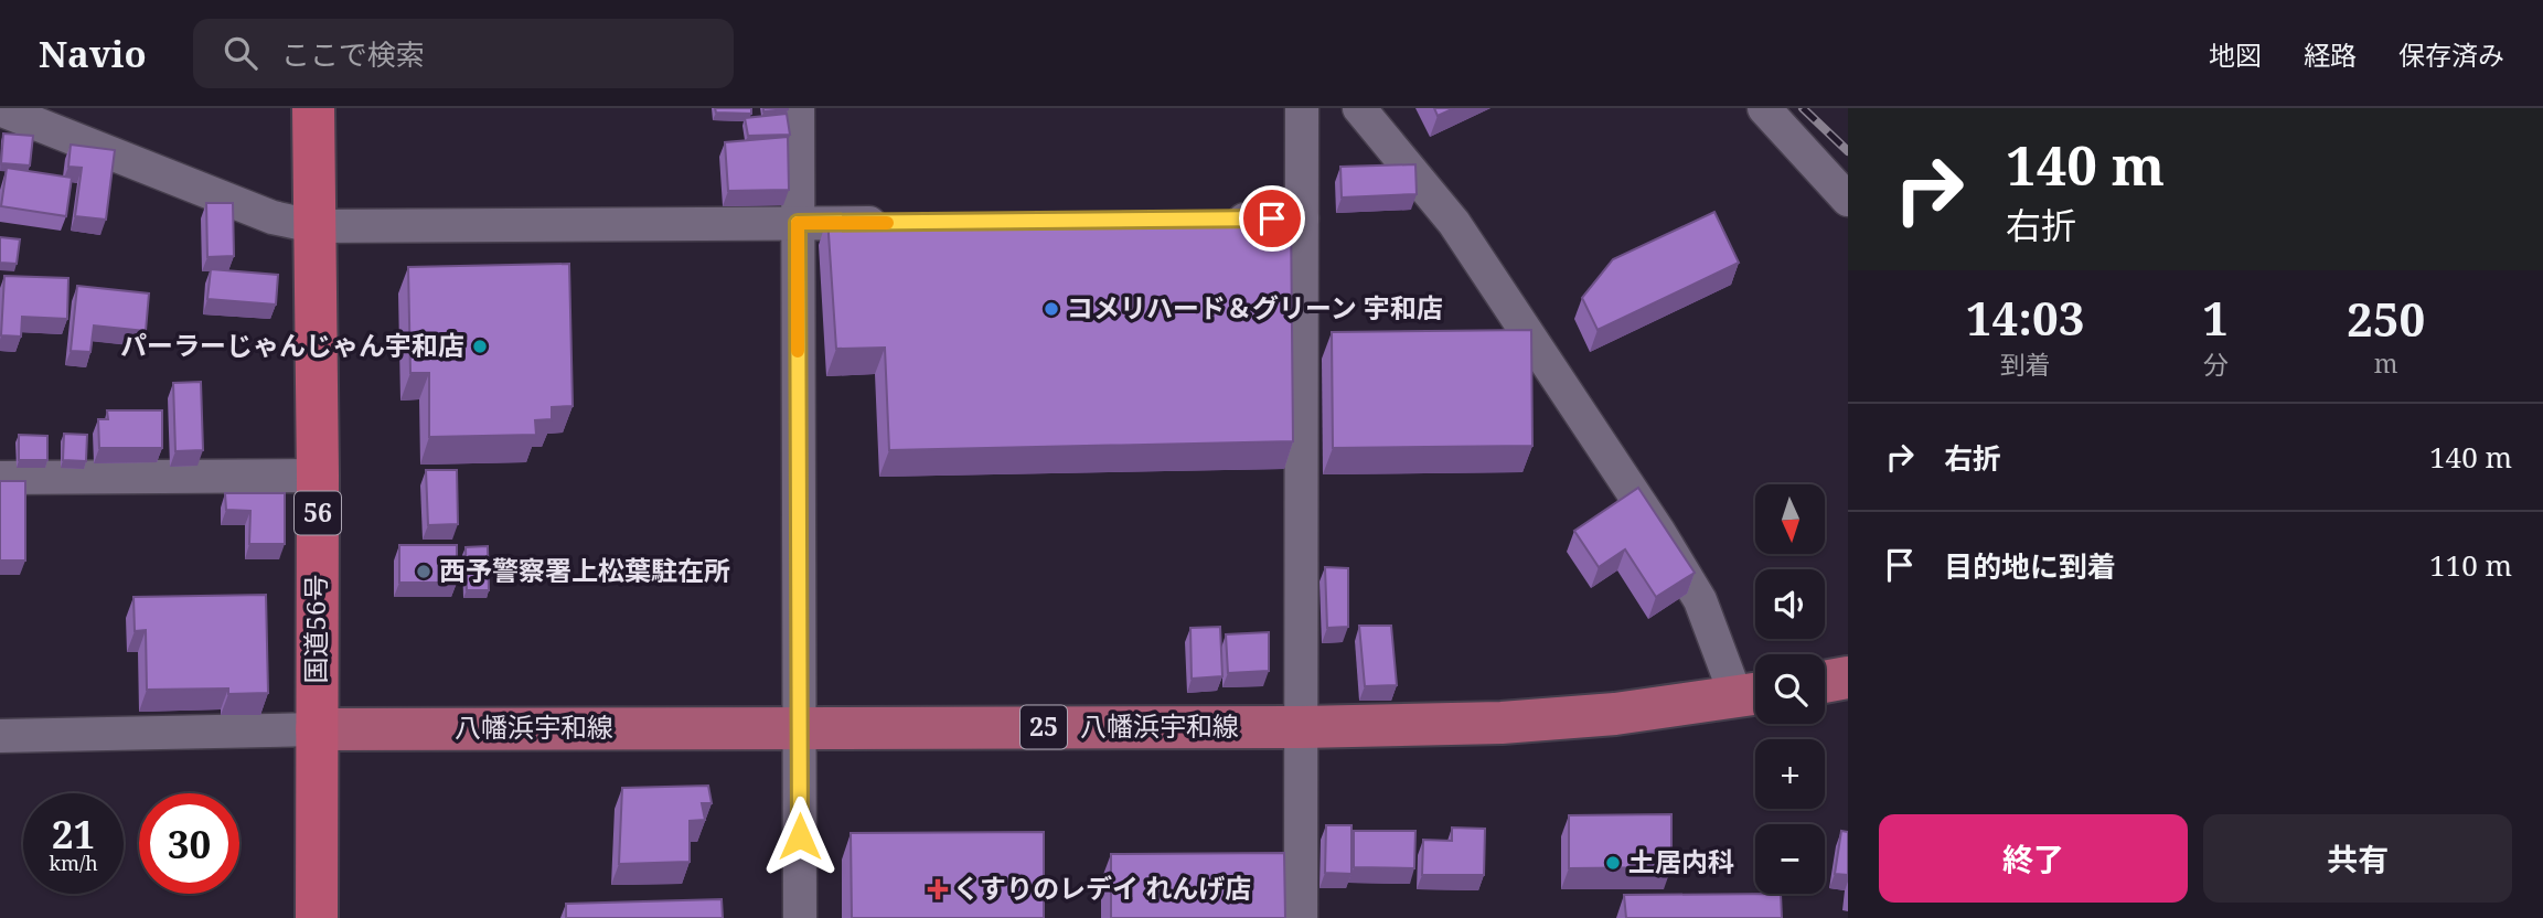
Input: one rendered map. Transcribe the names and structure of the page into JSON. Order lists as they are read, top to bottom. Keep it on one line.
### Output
{"streets":{"highway":["56","国道56号"],"main road":["25","八幡浜宇和線"]},"crossings":[["国道56号","八幡浜宇和線"]],"places":{"other":["コメリハード＆グリーン 宇和店","パーラーじゃんじゃん宇和店","西予警察署上松葉駐在所","土居内科"],"health":["くすりのレデイ れんげ店"]},"north":"bottom","page":{"header":"Navio","search":"ここで検索","nav":["地図","経路","保存済み"],"turn":["140 m","右折"],"eta":["14:03","到着","1","分","250","m"],"list":[{"name":"右折","value":"140 m"},{"name":"目的地に到着","value":"110 m"}],"map_buttons":["+","−"],"speed":"21 km/h","limit":"30","buttons":["終了","共有"]}}
